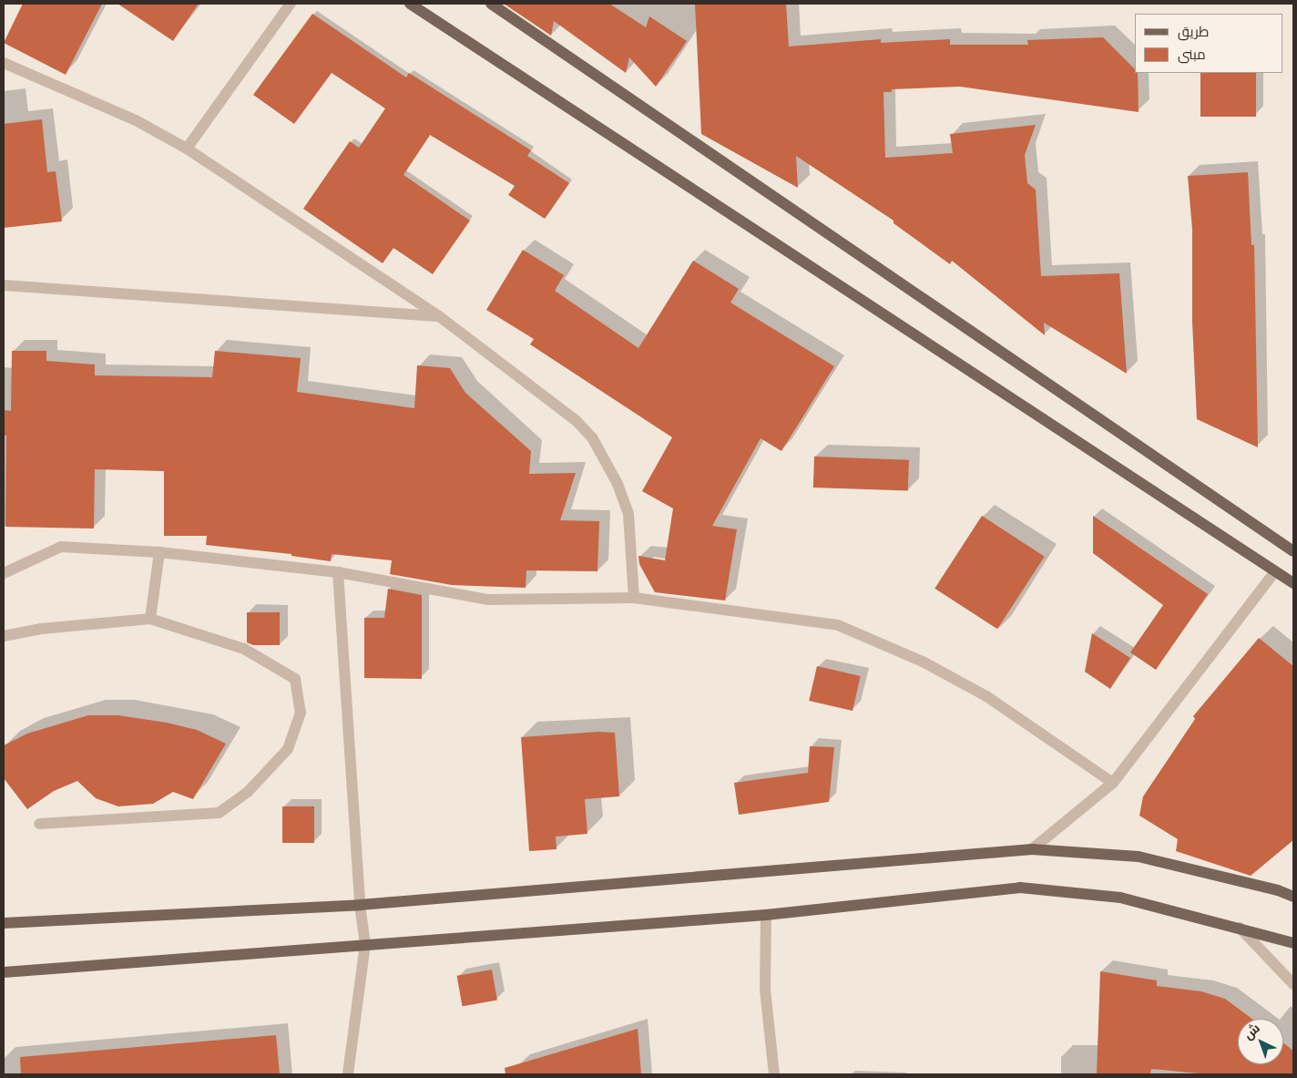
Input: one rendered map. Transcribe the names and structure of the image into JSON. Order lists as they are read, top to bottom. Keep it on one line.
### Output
{"legend":["طريق","مبنى"],"north":"top left"}
